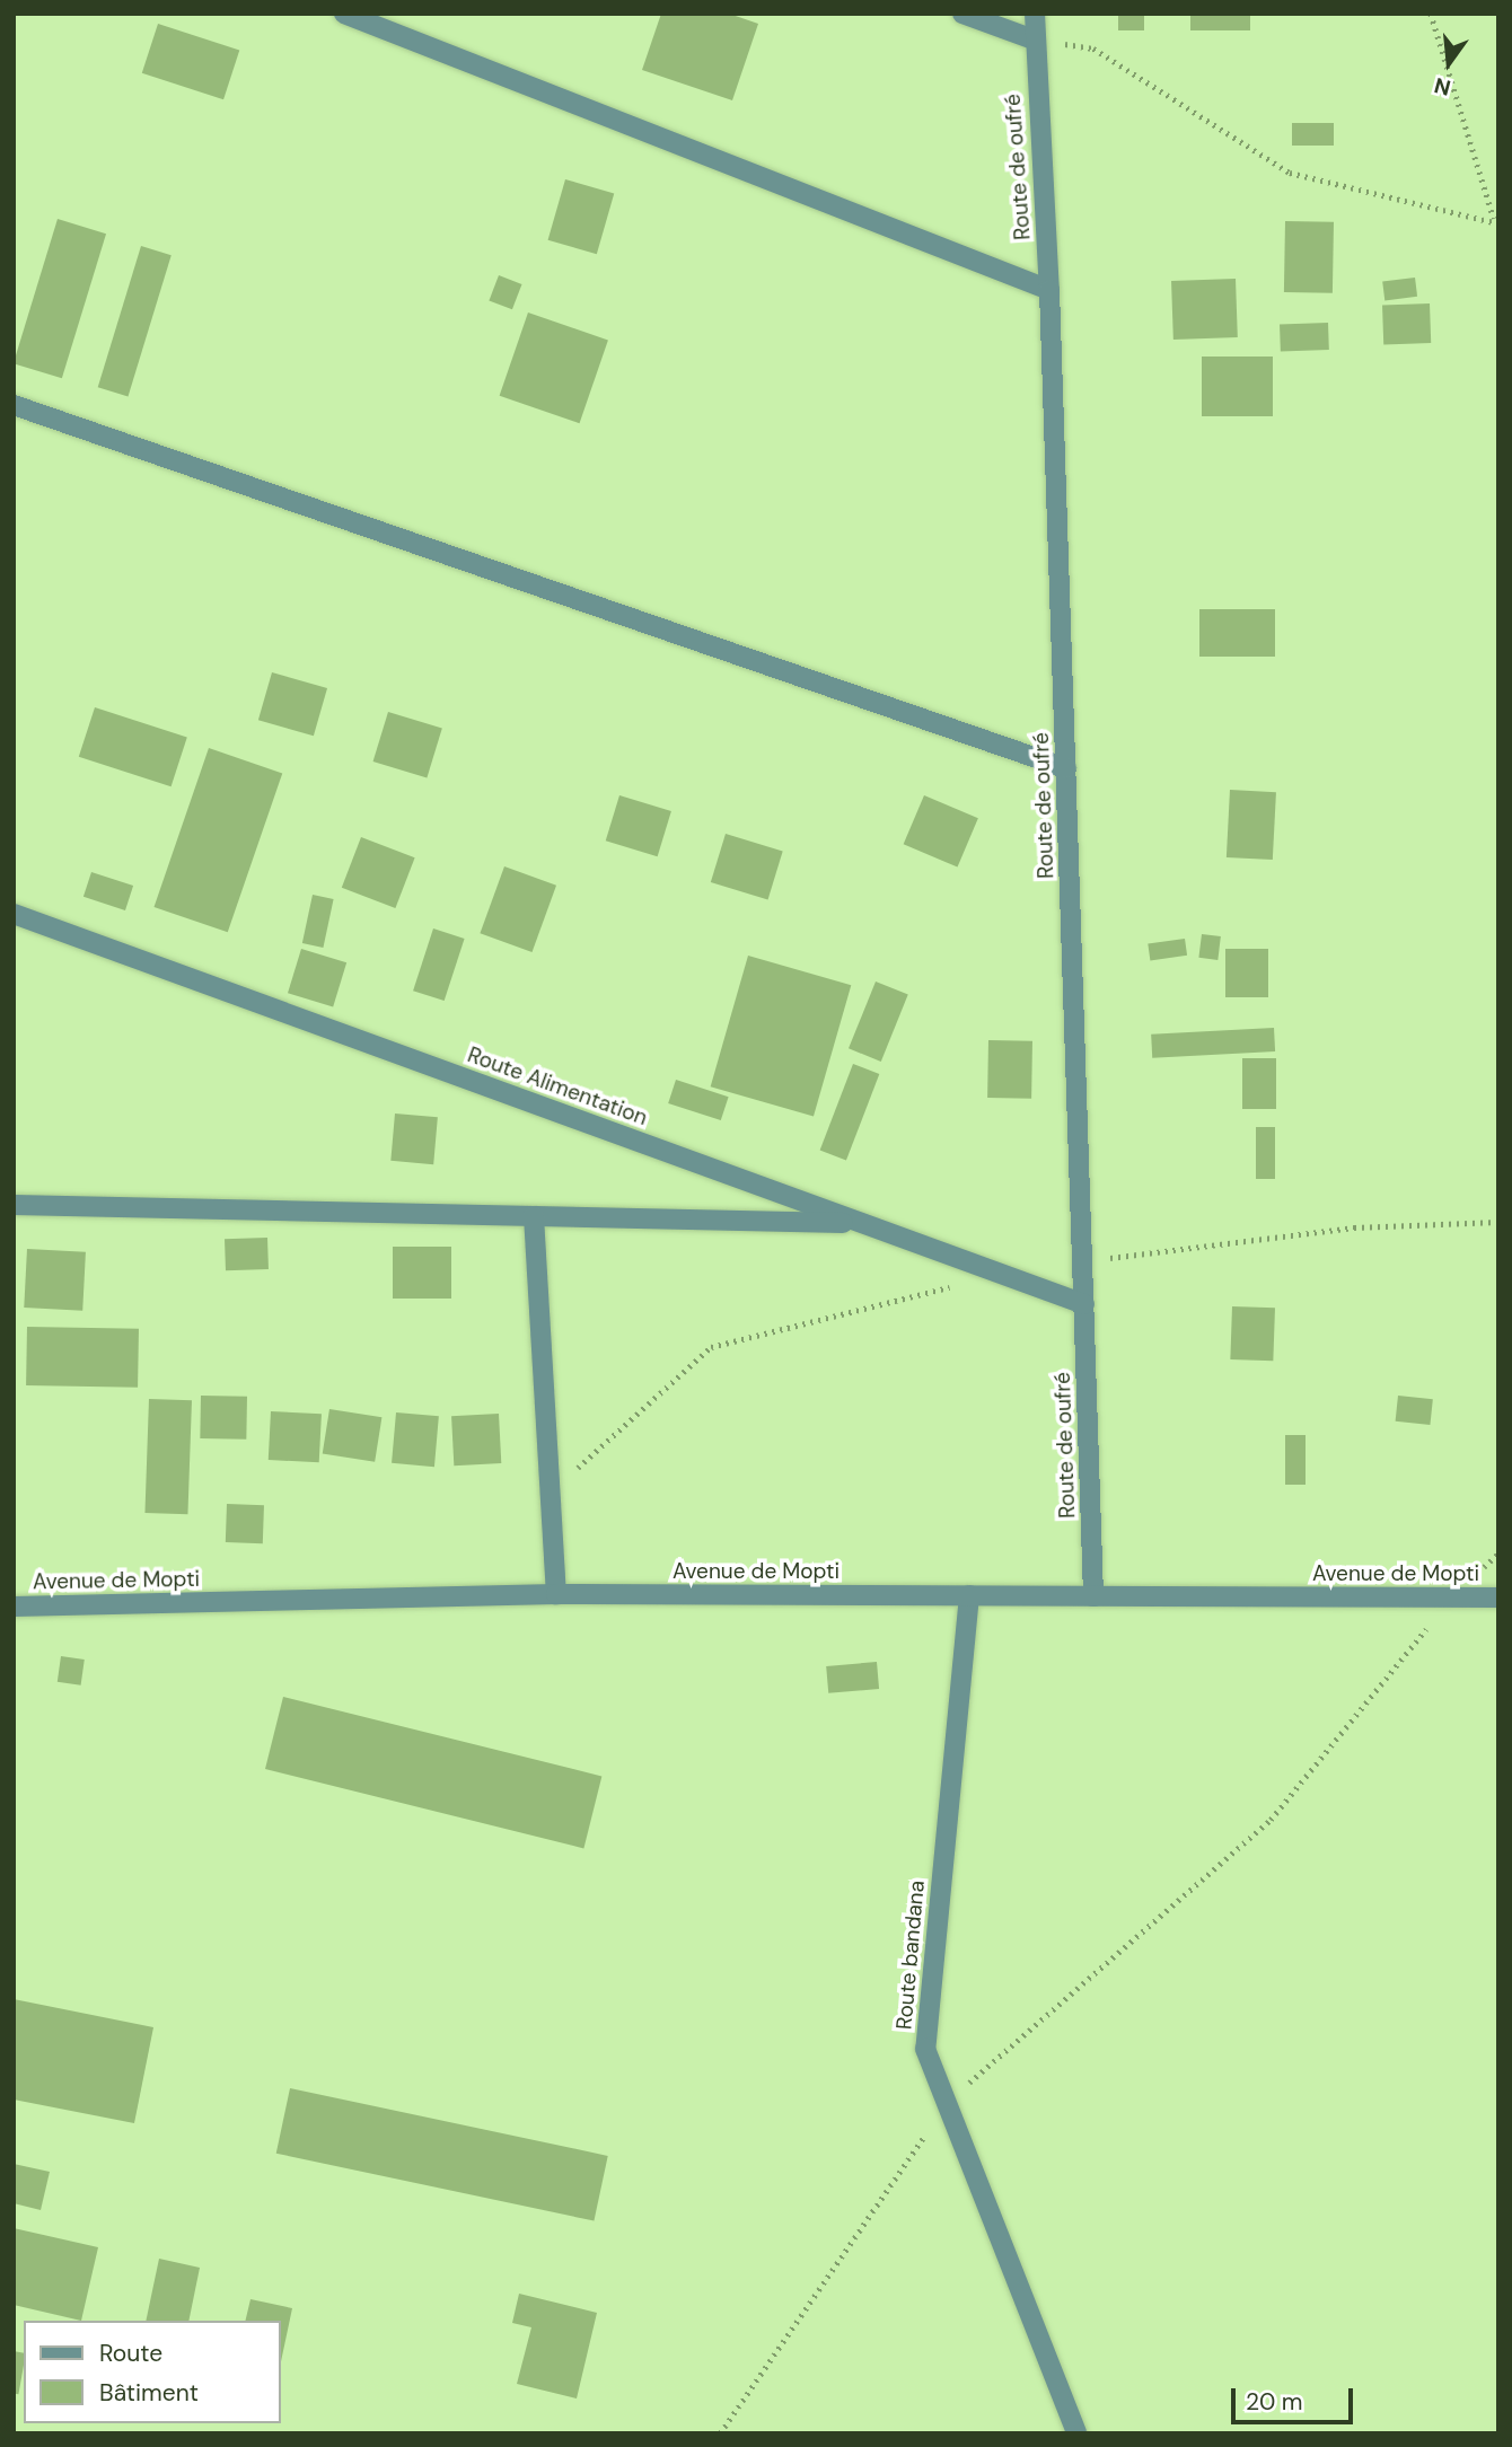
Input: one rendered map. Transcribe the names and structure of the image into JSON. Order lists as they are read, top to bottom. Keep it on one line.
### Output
{"streets":{"street":["Route de oufré","Route Alimentation","Avenue de Mopti","Route bandana"]},"crossings":[["Route de oufré","Route Alimentation"],["Route de oufré","Avenue de Mopti"],["Avenue de Mopti","Route bandana"]],"legend":["Route","Bâtiment"],"scale_bar":"20 m","north":"bottom"}
